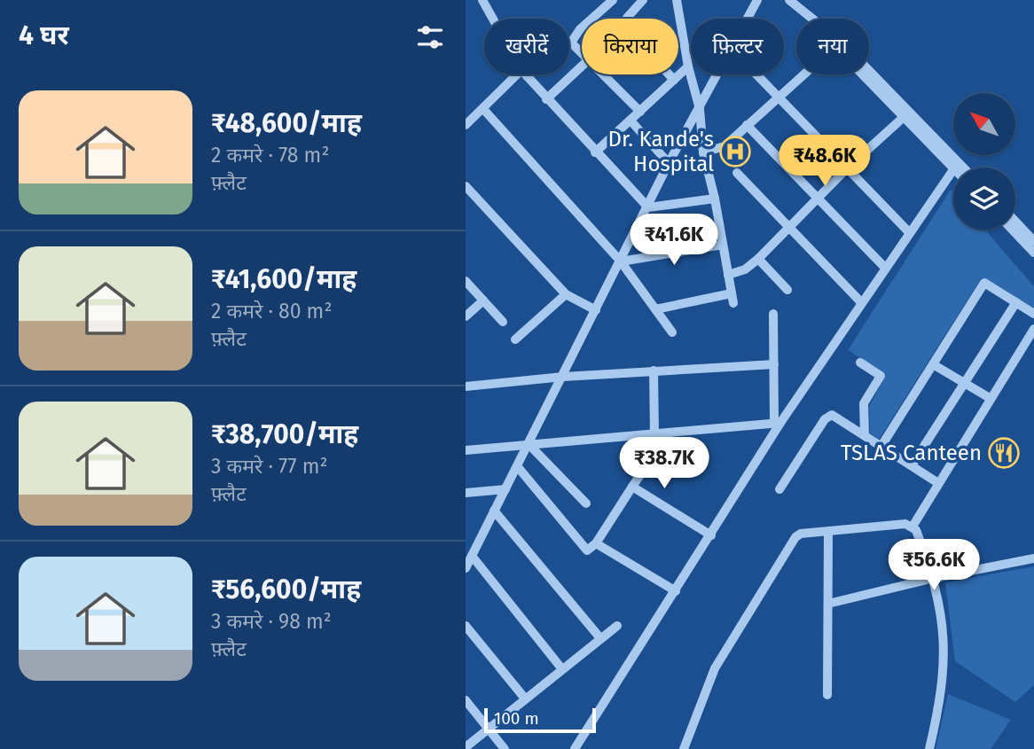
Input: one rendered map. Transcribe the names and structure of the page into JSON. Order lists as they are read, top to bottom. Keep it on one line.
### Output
{"places":{"hospital":["Dr. Kande's Hospital"],"restaurant":["TSLAS Canteen"]},"scale_bar":"100 m","north":"top left","page":{"heading":"4 घर","chip":["खरीदें","किराया","फ़िल्टर","नया"],"list":[{"name":"₹48,600/माह","note":"2 कमरे · 78 m² · फ़्लैट"},{"name":"₹41,600/माह","note":"2 कमरे · 80 m² · फ़्लैट"},{"name":"₹38,700/माह","note":"3 कमरे · 77 m² · फ़्लैट"},{"name":"₹56,600/माह","note":"3 कमरे · 98 m² · फ़्लैट"}],"price":["₹48.6K","₹41.6K","₹38.7K","₹56.6K"],"scale":"100 m"}}
